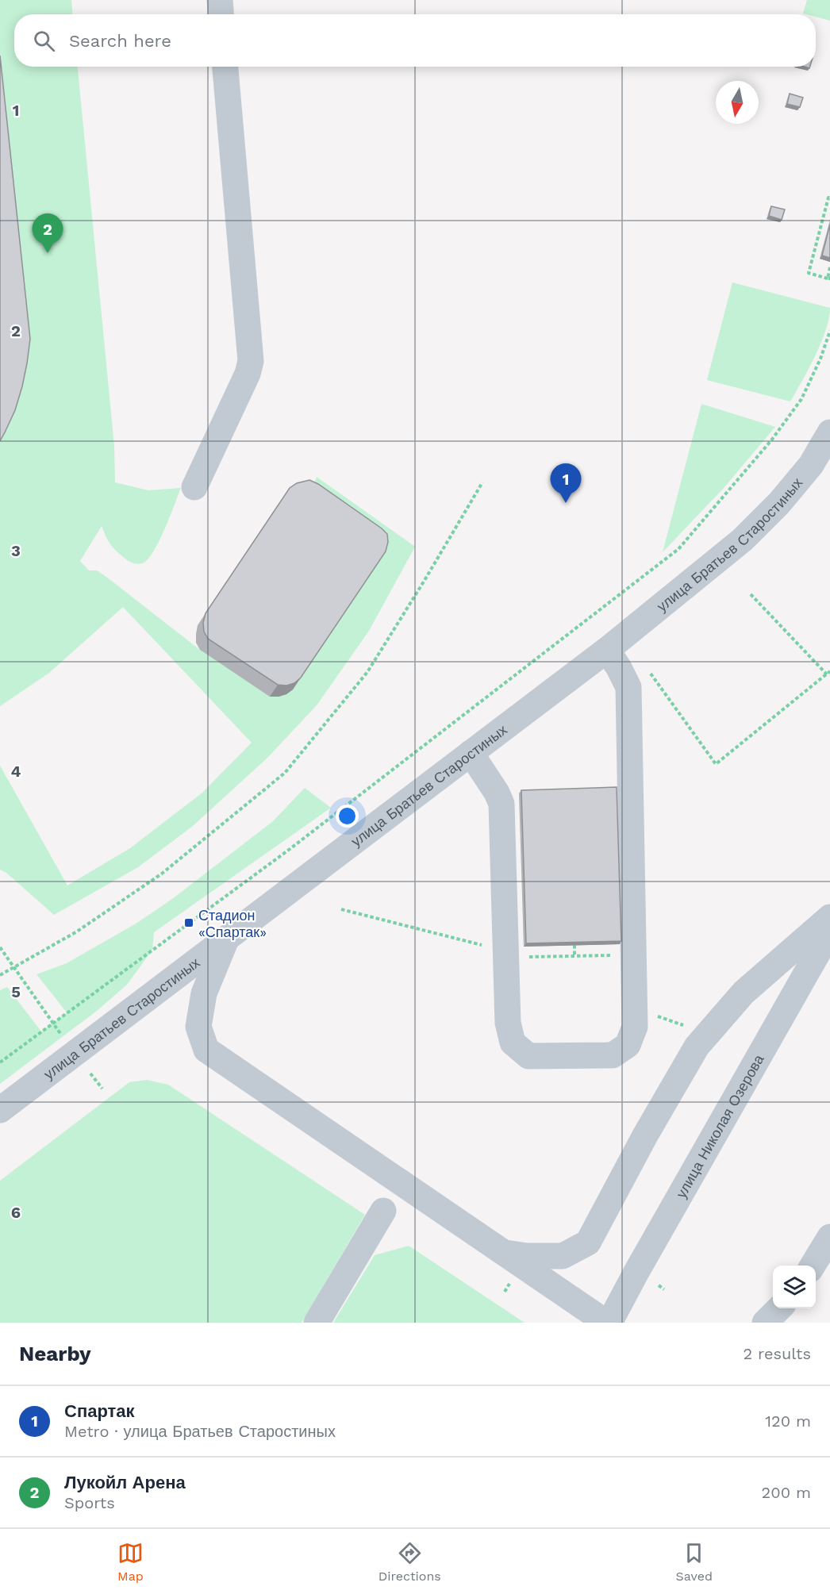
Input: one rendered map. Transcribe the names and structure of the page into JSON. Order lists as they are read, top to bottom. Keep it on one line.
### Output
{"streets":{"street":["улица Братьев Старостиных","улица Николая Озерова"]},"places":{"transit":["Стадион «Спартак»"]},"north":"bottom","page":{"search":"Search here","pins":["2","1"],"heading":["Nearby","2 results"],"list":[{"mark":"1","name":"Спартак","note":"Metro · улица Братьев Старостиных","value":"120 m"},{"mark":"2","name":"Лукойл Арена","note":"Sports","value":"200 m"}],"nav":["Map","Directions","Saved"]},"grid":{"rows":["1","2","3","4","5","6"]}}
